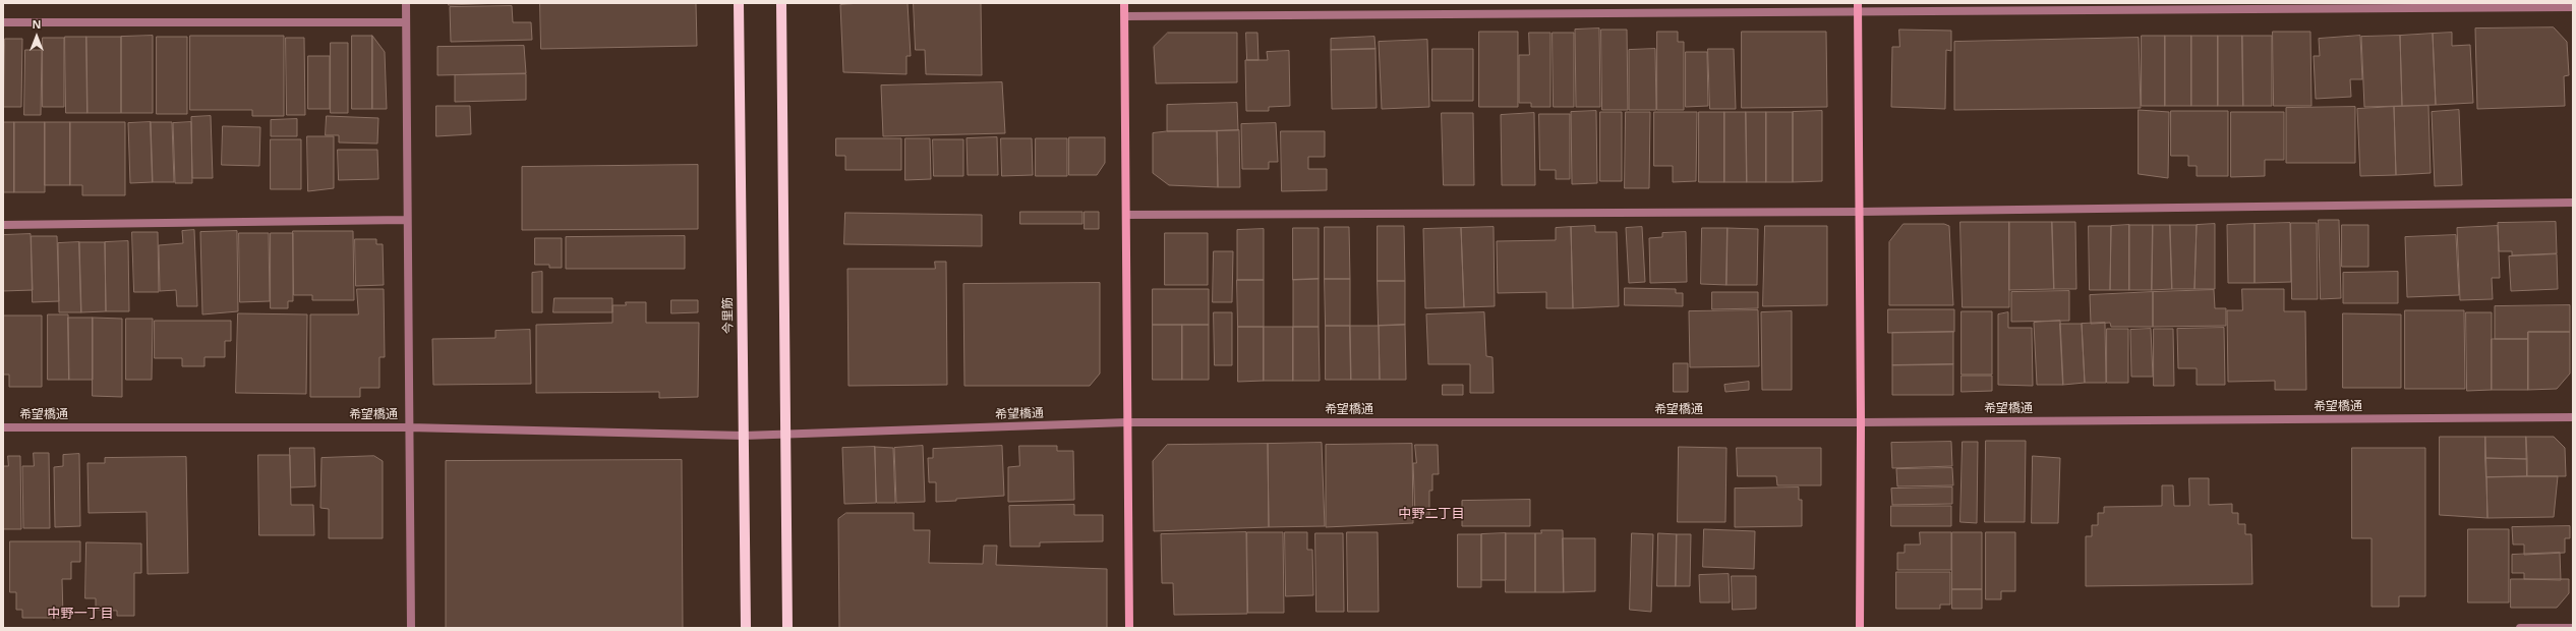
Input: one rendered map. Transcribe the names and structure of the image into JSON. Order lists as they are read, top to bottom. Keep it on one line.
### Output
{"streets":{"main road":["今里筋"],"street":["希望橋通"]},"crossings":[["今里筋","希望橋通"]],"districts":["中野二丁目","中野一丁目"],"north":"top"}
